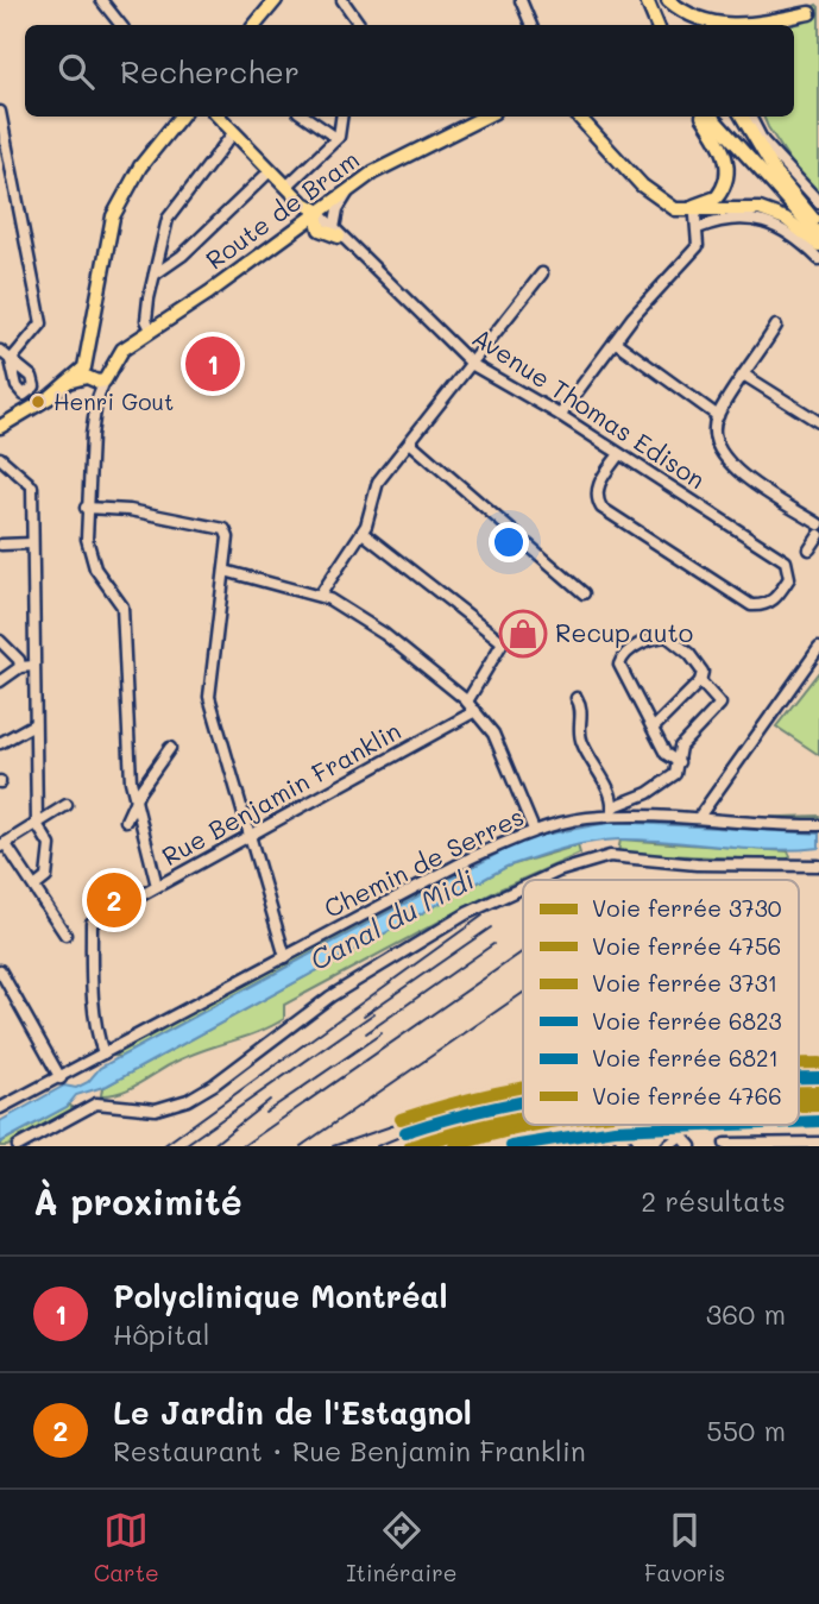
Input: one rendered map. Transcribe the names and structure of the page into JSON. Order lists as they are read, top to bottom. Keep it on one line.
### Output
{"streets":{"main road":["Route de Bram"],"street":["Avenue Thomas Edison","Rue Benjamin Franklin","Chemin de Serres"]},"crossings":[["Route de Bram","Avenue Thomas Edison"],["Rue Benjamin Franklin","Chemin de Serres"]],"water":["Canal du Midi"],"places":{"other":["Henri Gout"],"shop":["Recup auto"]},"lines":["rail line 4766","rail line 6823","rail line 3730","rail line 3731","rail line 4756","rail line 6821"],"legend":["Voie ferrée 3730","Voie ferrée 4756","Voie ferrée 3731","Voie ferrée 6823","Voie ferrée 6821","Voie ferrée 4766"],"page":{"search":"Rechercher","pins":["1","2"],"heading":["À proximité","2 résultats"],"list":[{"mark":"1","name":"Polyclinique Montréal","note":"Hôpital","value":"360 m"},{"mark":"2","name":"Le Jardin de l'Estagnol","note":"Restaurant · Rue Benjamin Franklin","value":"550 m"}],"nav":["Carte","Itinéraire","Favoris"]}}
